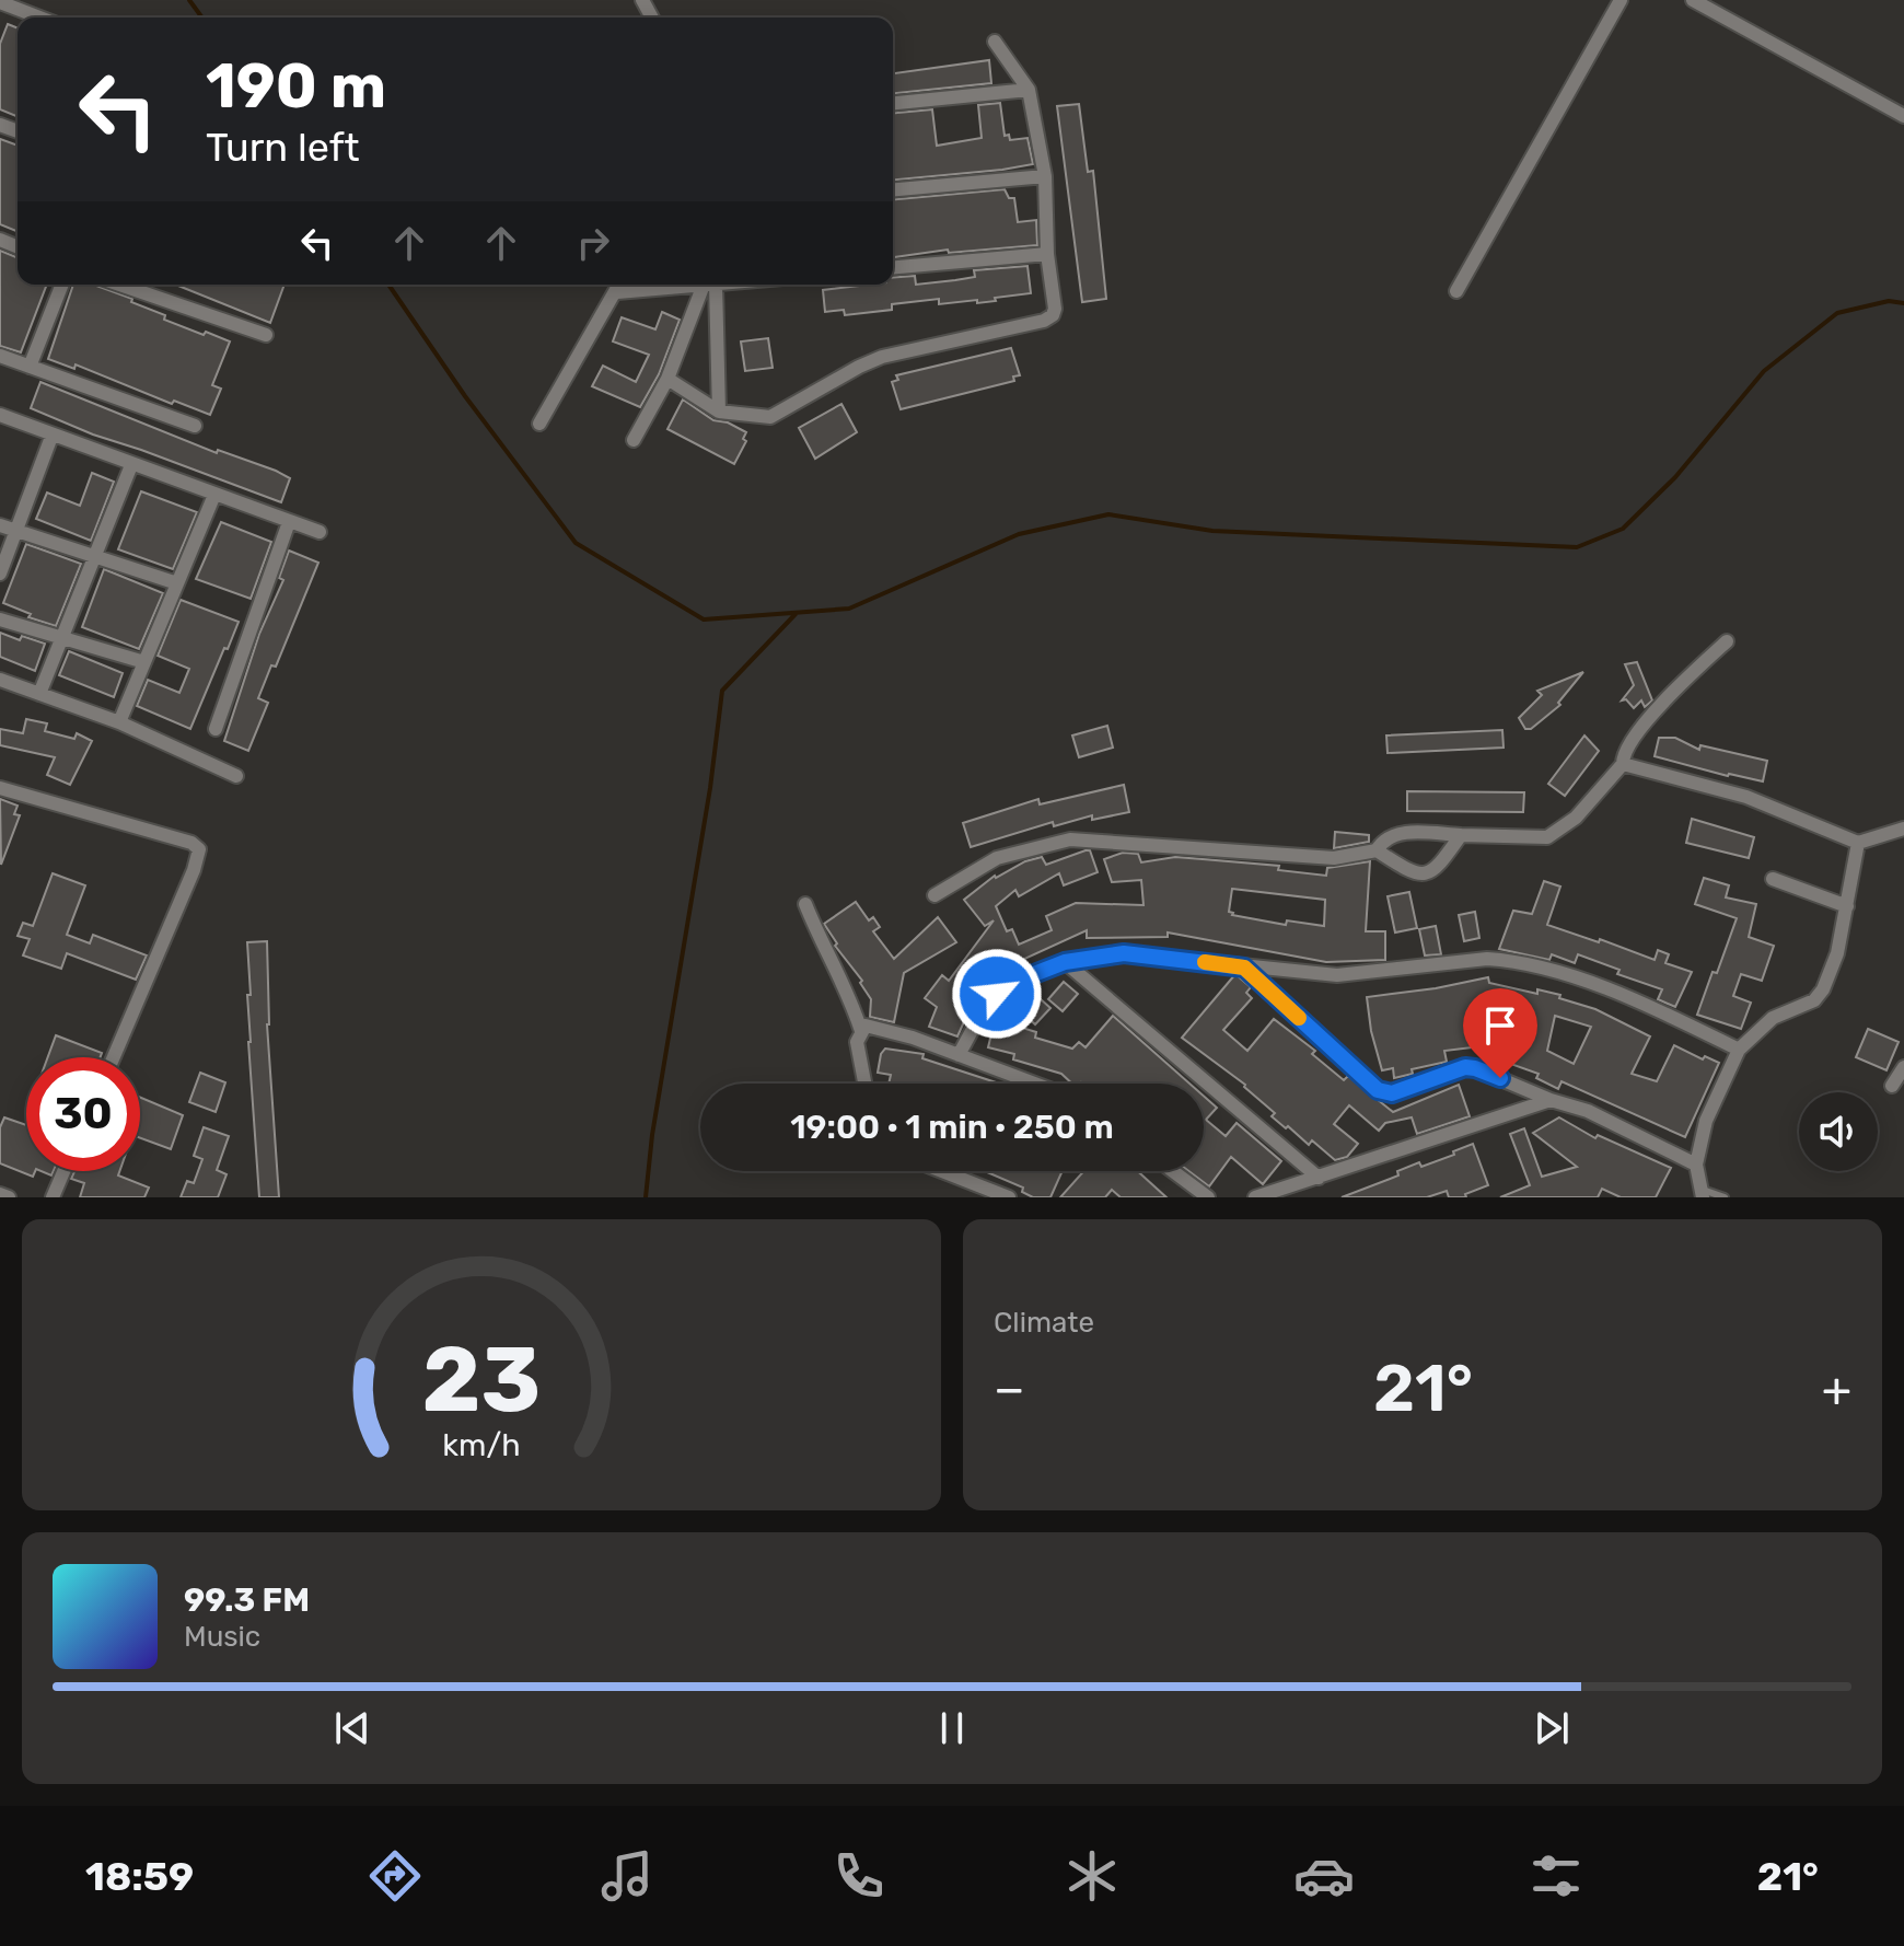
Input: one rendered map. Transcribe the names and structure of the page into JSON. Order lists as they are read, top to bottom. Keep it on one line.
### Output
{"page":{"turn":["190 m","Turn left"],"limit":"30","trip":"19:00 · 1 min · 250 m","tile":"Climate","heat":["−","21°","+"],"song":["99.3 FM","Music"],"tabs":["18:59","21°"],"gauge":["23","km/h"]}}
